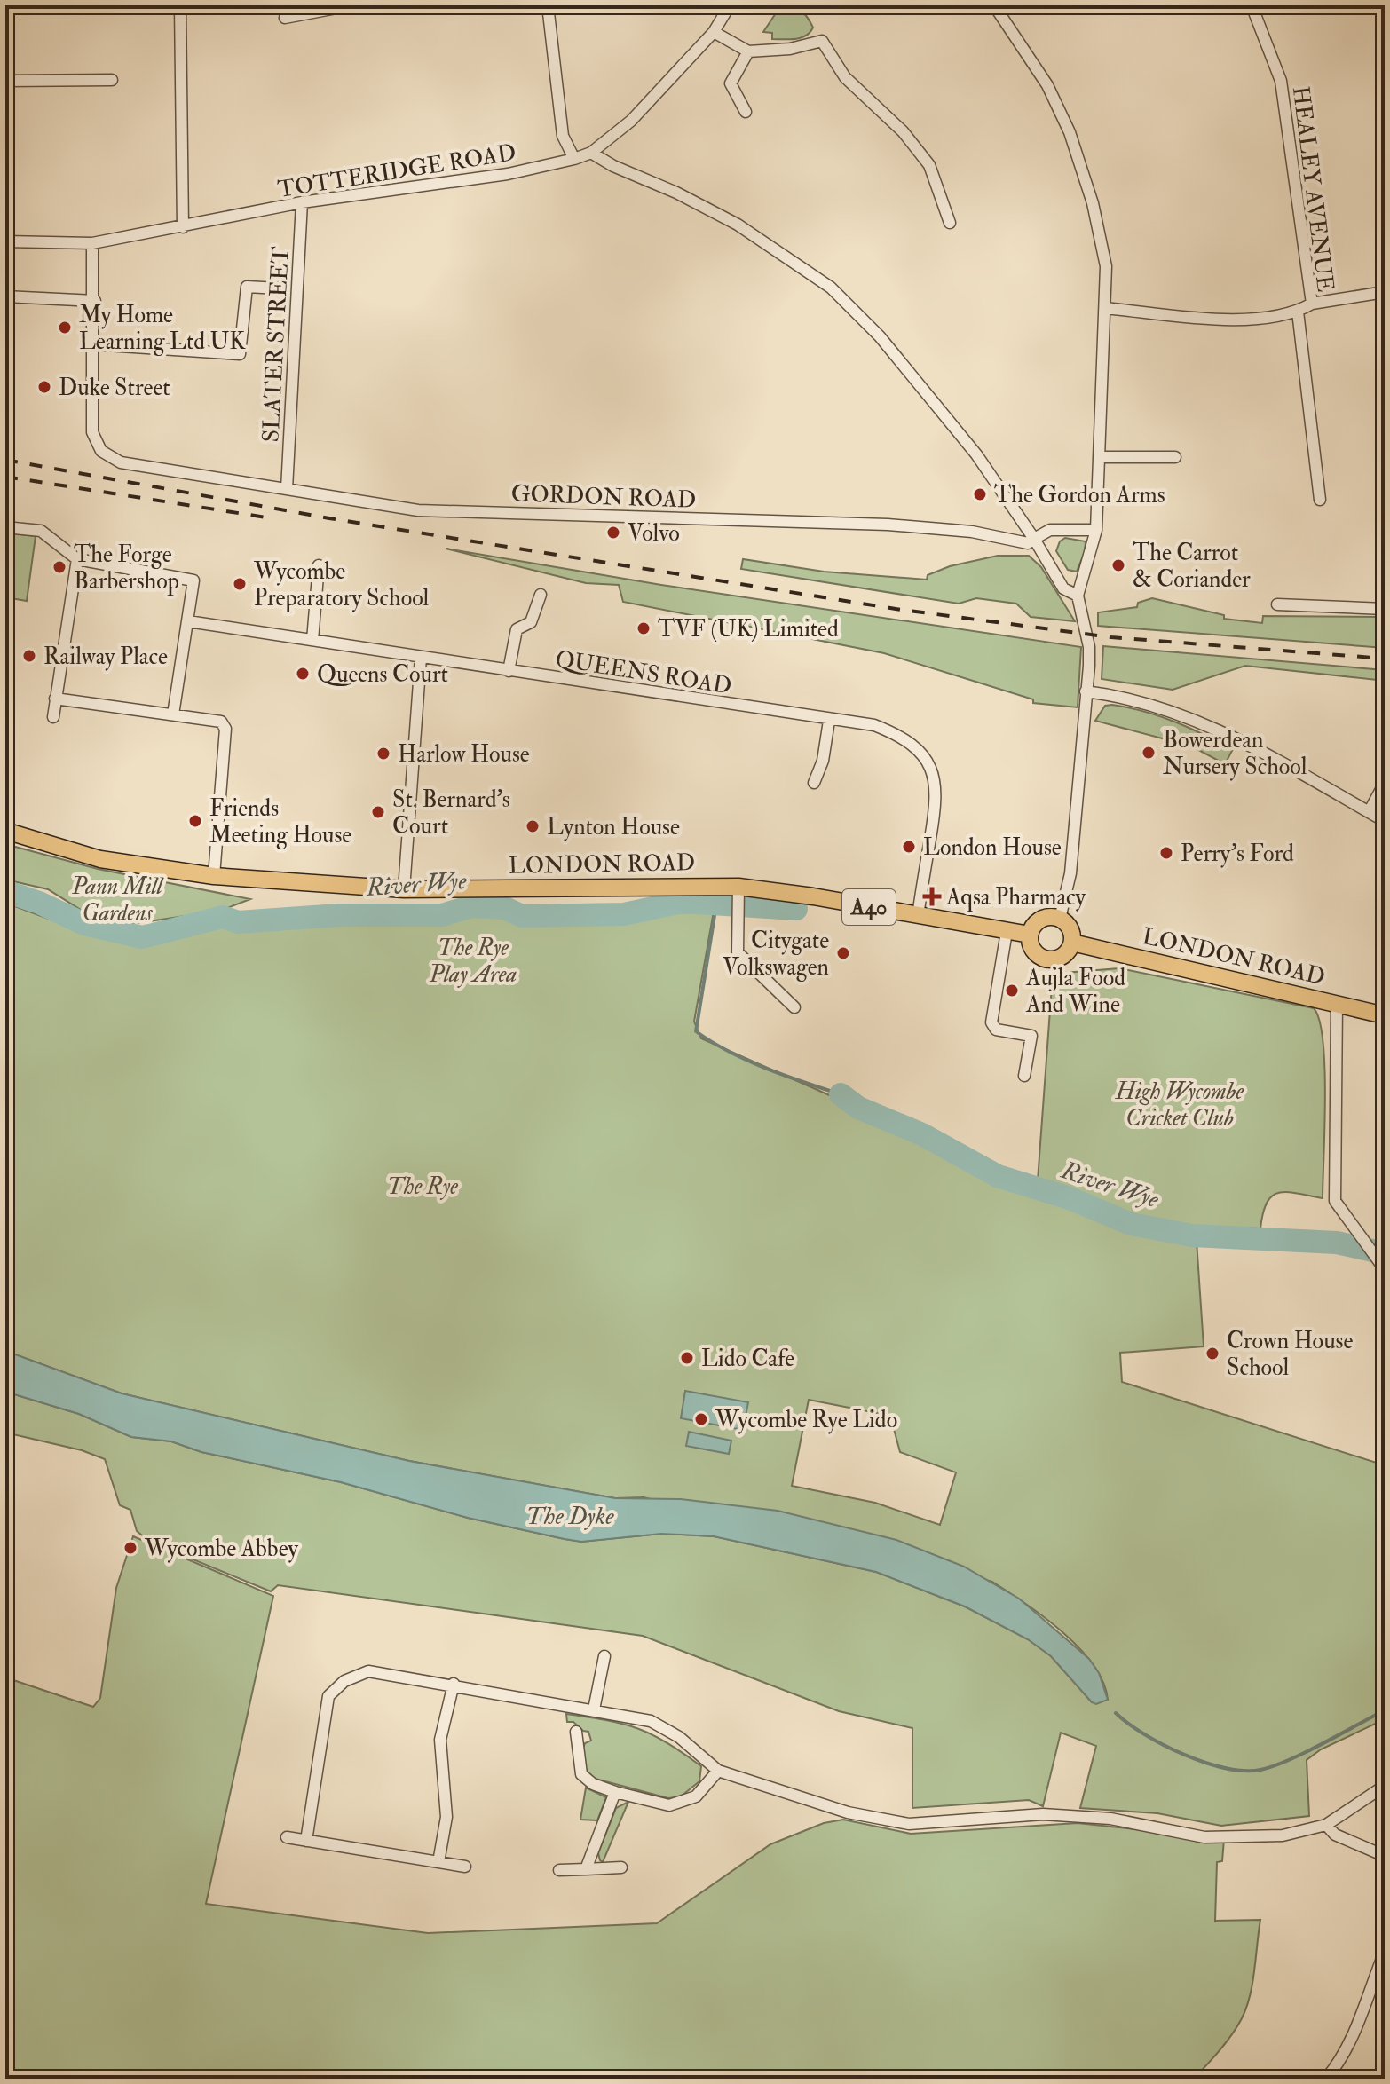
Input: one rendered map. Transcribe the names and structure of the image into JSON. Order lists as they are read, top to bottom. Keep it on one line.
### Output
{"streets":{"main road":["LONDON ROAD","A40"],"street":["TOTTERIDGE ROAD","HEALEY AVENUE","SLATER STREET","GORDON ROAD","QUEENS ROAD"]},"crossings":[["TOTTERIDGE ROAD","SLATER STREET"],["SLATER STREET","GORDON ROAD"],["QUEENS ROAD","LONDON ROAD"]],"water":["River Wye","The Dyke"],"parks":["Pann Mill Gardens","The Rye Play Area","High Wycombe Cricket Club","The Rye"],"places":{"other":["My Home Learning Ltd UK","Duke Street","The Gordon Arms","Volvo","The Carrot & Coriander","The Forge Barbershop","Wycombe Preparatory School","TVF (UK) Limited","Railway Place","Queens Court","Bowerdean Nursery School","Harlow House","St. Bernard's Court","Friends Meeting House","Lynton House","London House","Perry's Ford","Citygate Volkswagen","Aujla Food And Wine","Crown House School","Lido Cafe","Wycombe Rye Lido","Wycombe Abbey"],"health":["Aqsa Pharmacy"]}}
